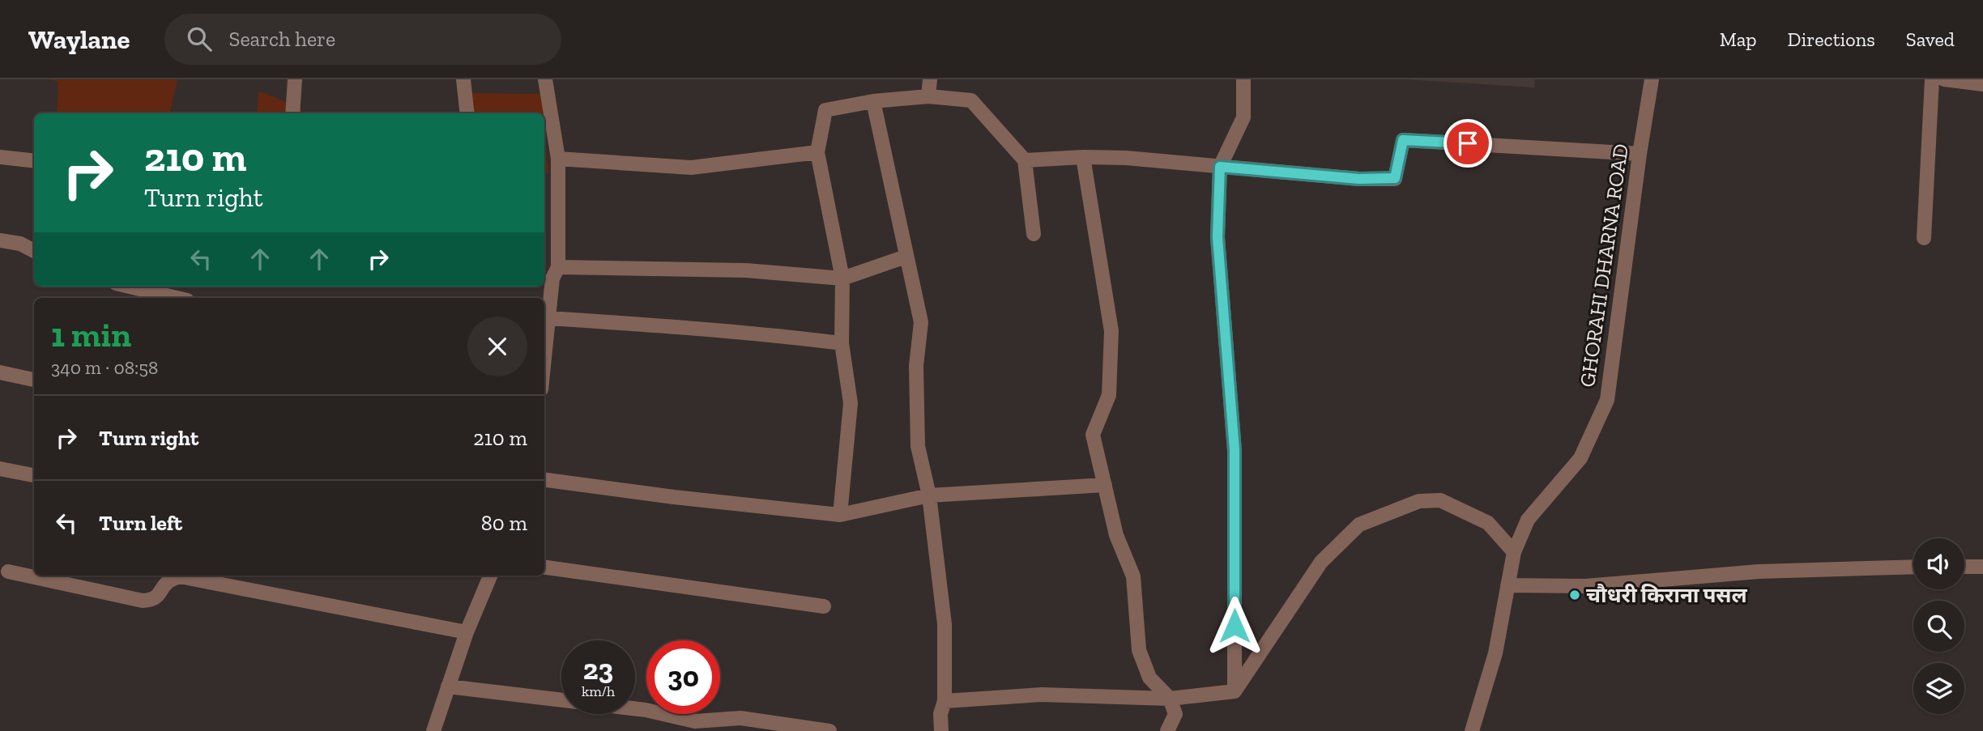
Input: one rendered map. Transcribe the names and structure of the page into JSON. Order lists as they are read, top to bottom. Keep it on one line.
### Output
{"streets":{"street":["GHORAHI DHARNA ROAD"]},"places":["चौधरी किराना पसल"],"page":{"header":"Waylane","search":"Search here","nav":["Map","Directions","Saved"],"turn":["210 m","Turn right"],"heading":["1 min","340 m · 08:58"],"list":[{"name":"Turn right","value":"210 m"},{"name":"Turn left","value":"80 m"}],"speed":"23 km/h","limit":"30"}}
